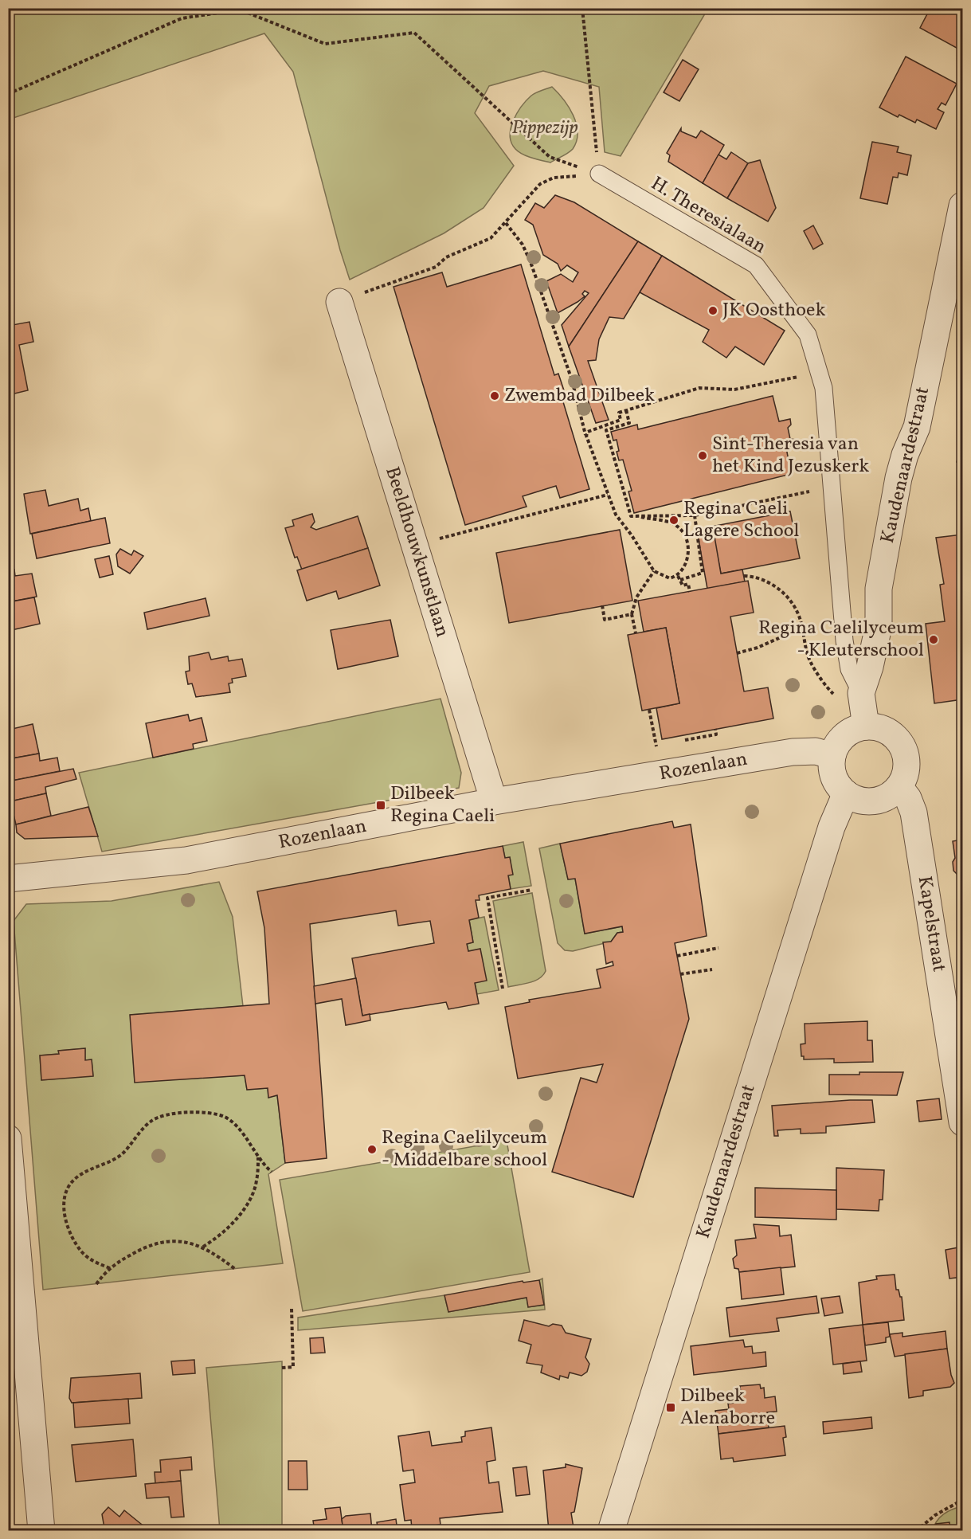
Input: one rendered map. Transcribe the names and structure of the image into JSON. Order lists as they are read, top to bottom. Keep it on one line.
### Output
{"streets":{"street":["Kaudenaardestraat","Beeldhouwkunstlaan","Rozenlaan","Kapelstraat"],"lane":["H. Theresialaan"]},"crossings":[["H. Theresialaan","Kaudenaardestraat"],["Kaudenaardestraat","Rozenlaan"],["Kaudenaardestraat","Kapelstraat"],["Beeldhouwkunstlaan","Rozenlaan"],["Rozenlaan","Kapelstraat"]],"parks":["Pippezijp"],"places":{"other":["JK Oosthoek","Zwembad Dilbeek","Sint-Theresia van het Kind Jezuskerk","Regina Caeli Lagere School","Regina Caelilyceum - Kleuterschool","Regina Caelilyceum - Middelbare school"],"transit":["Dilbeek Regina Caeli","Dilbeek Alenaborre"]}}
